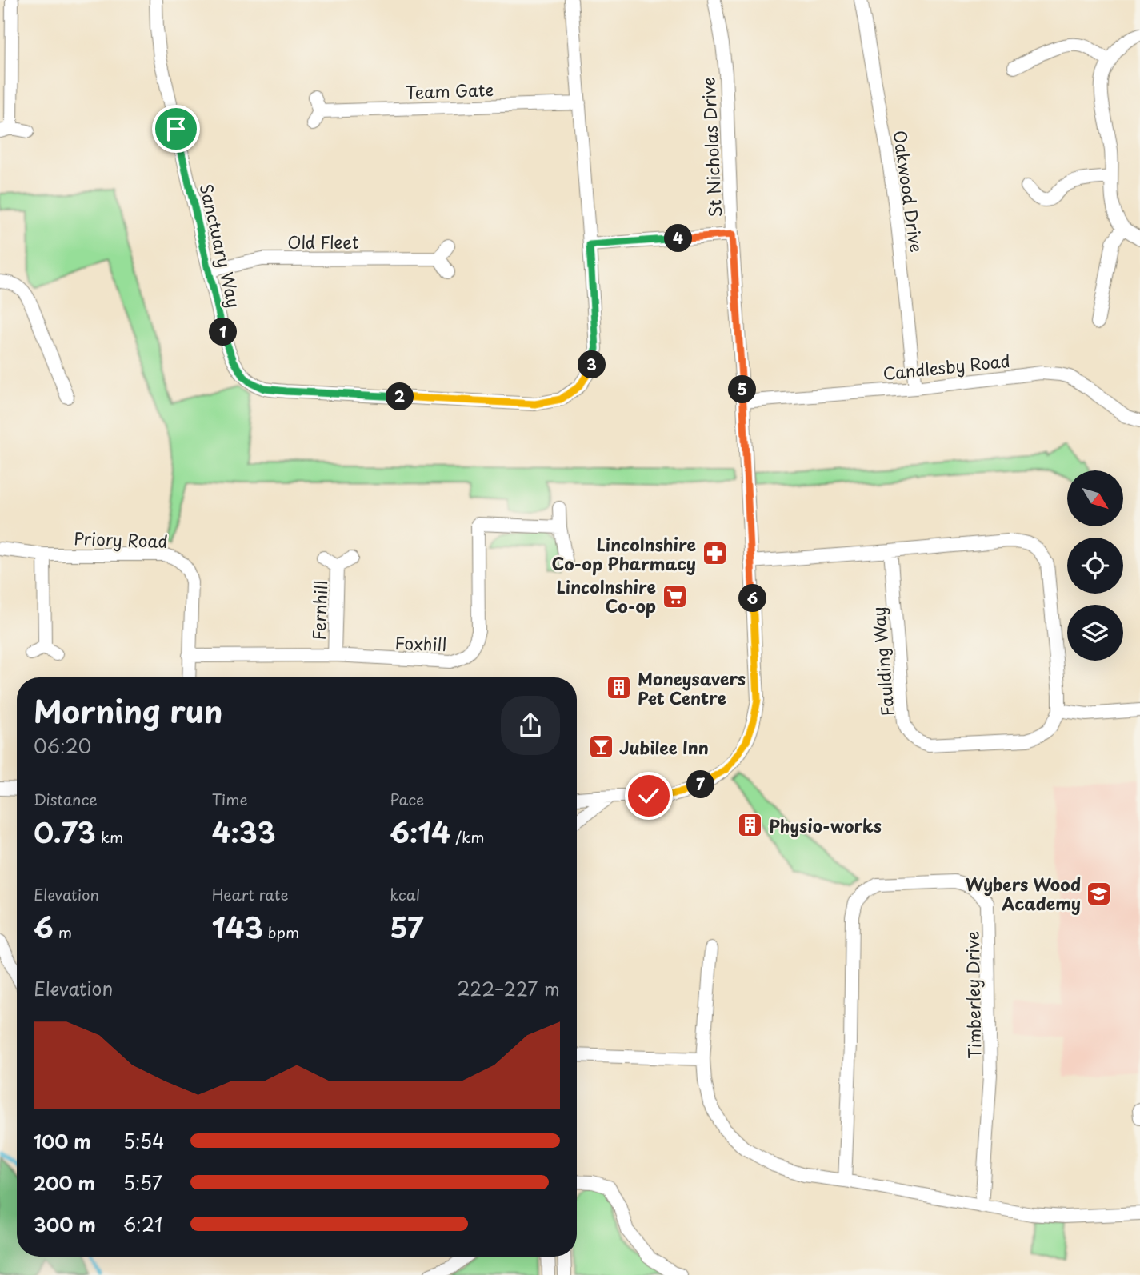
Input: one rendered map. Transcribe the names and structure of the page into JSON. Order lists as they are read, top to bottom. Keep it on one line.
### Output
{"streets":{"street":["Team Gate","St Nicholas Drive","Oakwood Drive","Old Fleet","Sanctuary Way","Candlesby Road","Priory Road","Fernhill","Foxhill","Faulding Way","Timberley Drive"]},"crossings":[["Team Gate","Sanctuary Way"],["St Nicholas Drive","Candlesby Road"],["Oakwood Drive","Candlesby Road"],["Old Fleet","Sanctuary Way"],["Priory Road","Foxhill"],["Fernhill","Foxhill"]],"places":{"pharmacy":["Lincolnshire Co-op Pharmacy"],"supermarket":["Lincolnshire Co-op"],"building":["Moneysavers Pet Centre","Physio-works"],"bar":["Jubilee Inn"],"school or university":["Wybers Wood Academy"]},"north":"bottom right","page":{"pins":["4","1","3","5","2","6","7"],"heading":["Morning run","06:20"],"stats":[["Distance","0.73 km"],["Time","4:33"],["Pace","6:14 /km"],["Elevation","6 m"],["Heart rate","143 bpm"],["kcal","57"]],"chart":["Elevation","222–227 m"],"list":[{"name":"100 m","note":"5:54"},{"name":"200 m","note":"5:57"},{"name":"300 m","note":"6:21"}]}}
